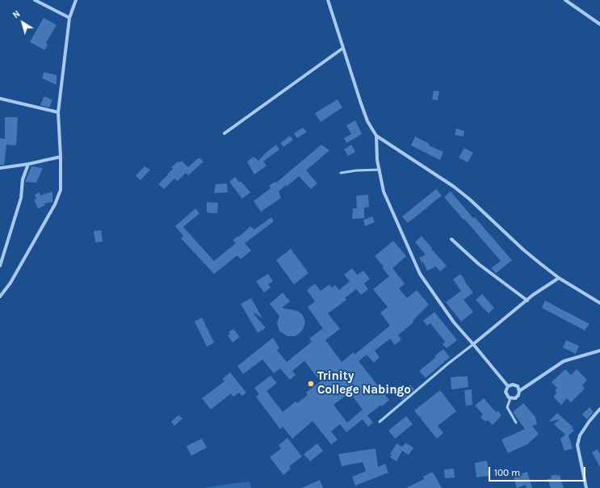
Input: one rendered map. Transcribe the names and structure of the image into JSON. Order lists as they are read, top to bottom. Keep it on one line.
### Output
{"places":["Trinity College Nabingo"],"scale_bar":"100 m","north":"top left"}
